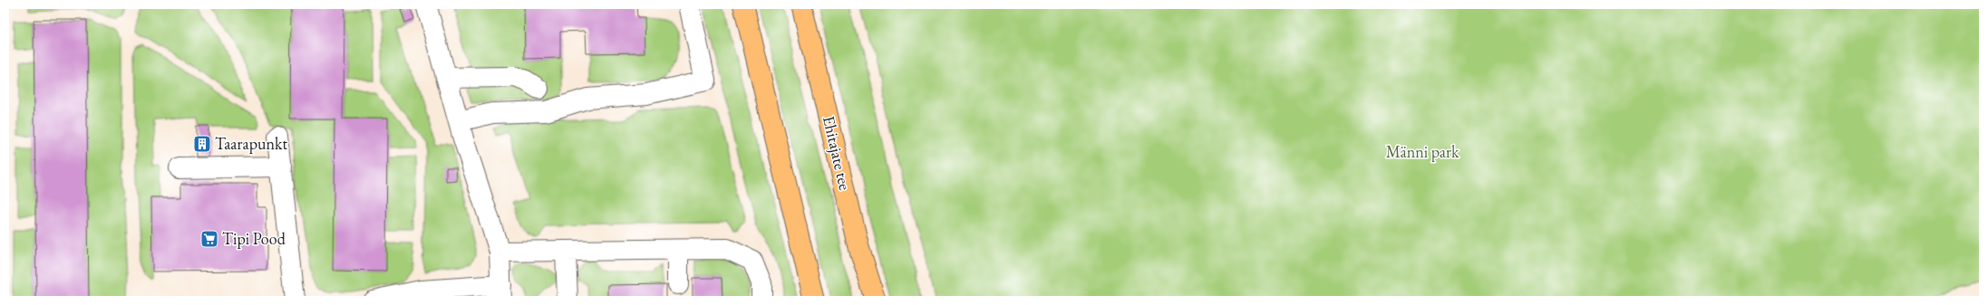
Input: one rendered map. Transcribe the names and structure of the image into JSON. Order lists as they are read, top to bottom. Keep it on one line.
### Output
{"streets":{"main road":["Ehitajate tee"]},"parks":["Männi park"],"places":{"building":["Taarapunkt"],"supermarket":["Tipi Pood"]}}
